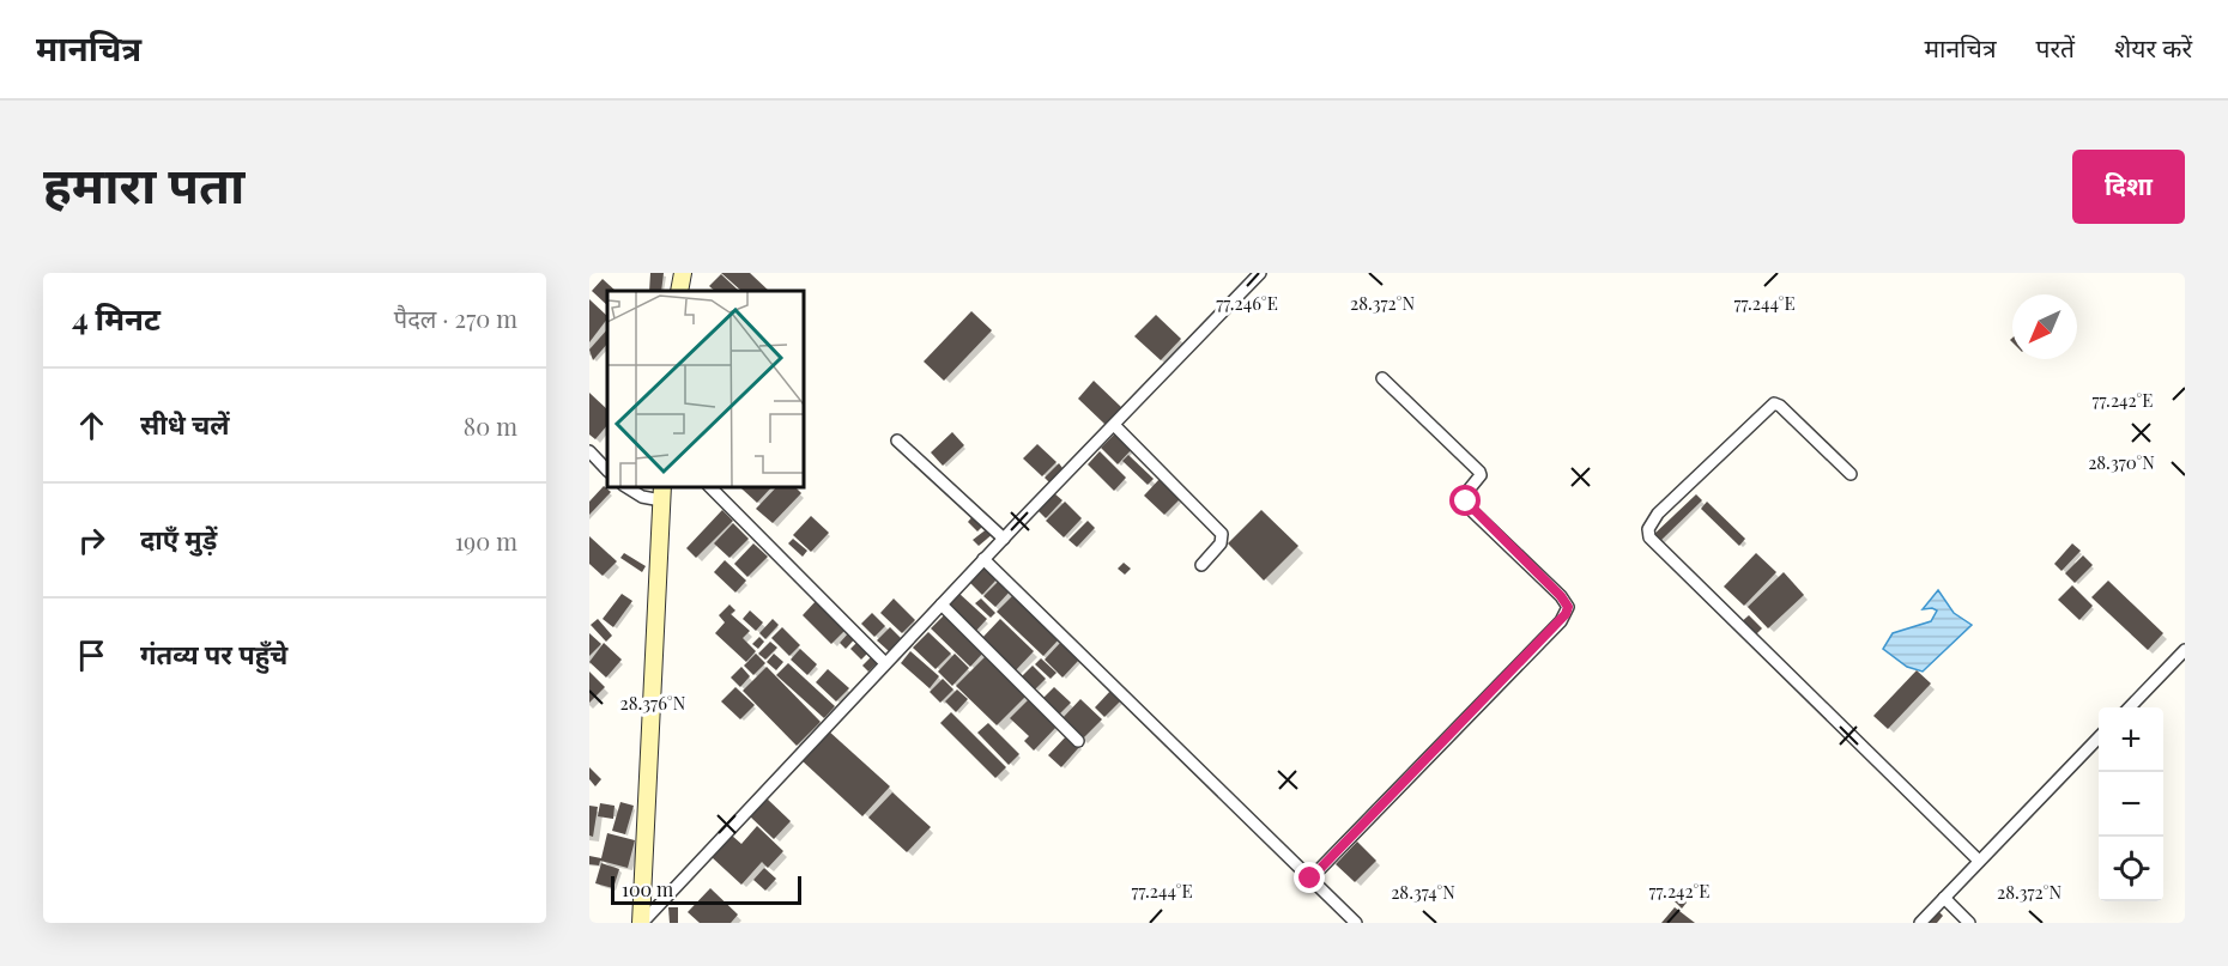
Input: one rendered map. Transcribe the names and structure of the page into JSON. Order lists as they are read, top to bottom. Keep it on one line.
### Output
{"scale_bar":"100 m","north":"bottom left","page":{"header":"मानचित्र","nav":["मानचित्र","परतें","शेयर करें"],"title":"हमारा पता","buttons":"दिशा","heading":["4 मिनट","पैदल · 270 m"],"list":[["सीधे चलें","80 m"],["दाएँ मुड़ें","190 m"],"गंतव्य पर पहुँचे"],"map_buttons":["+","−"],"scale":"100 m"},"coordinates":["28.372°N","77.246°E","77.244°E","77.242°E","28.370°N","28.376°N","28.374°N"]}
